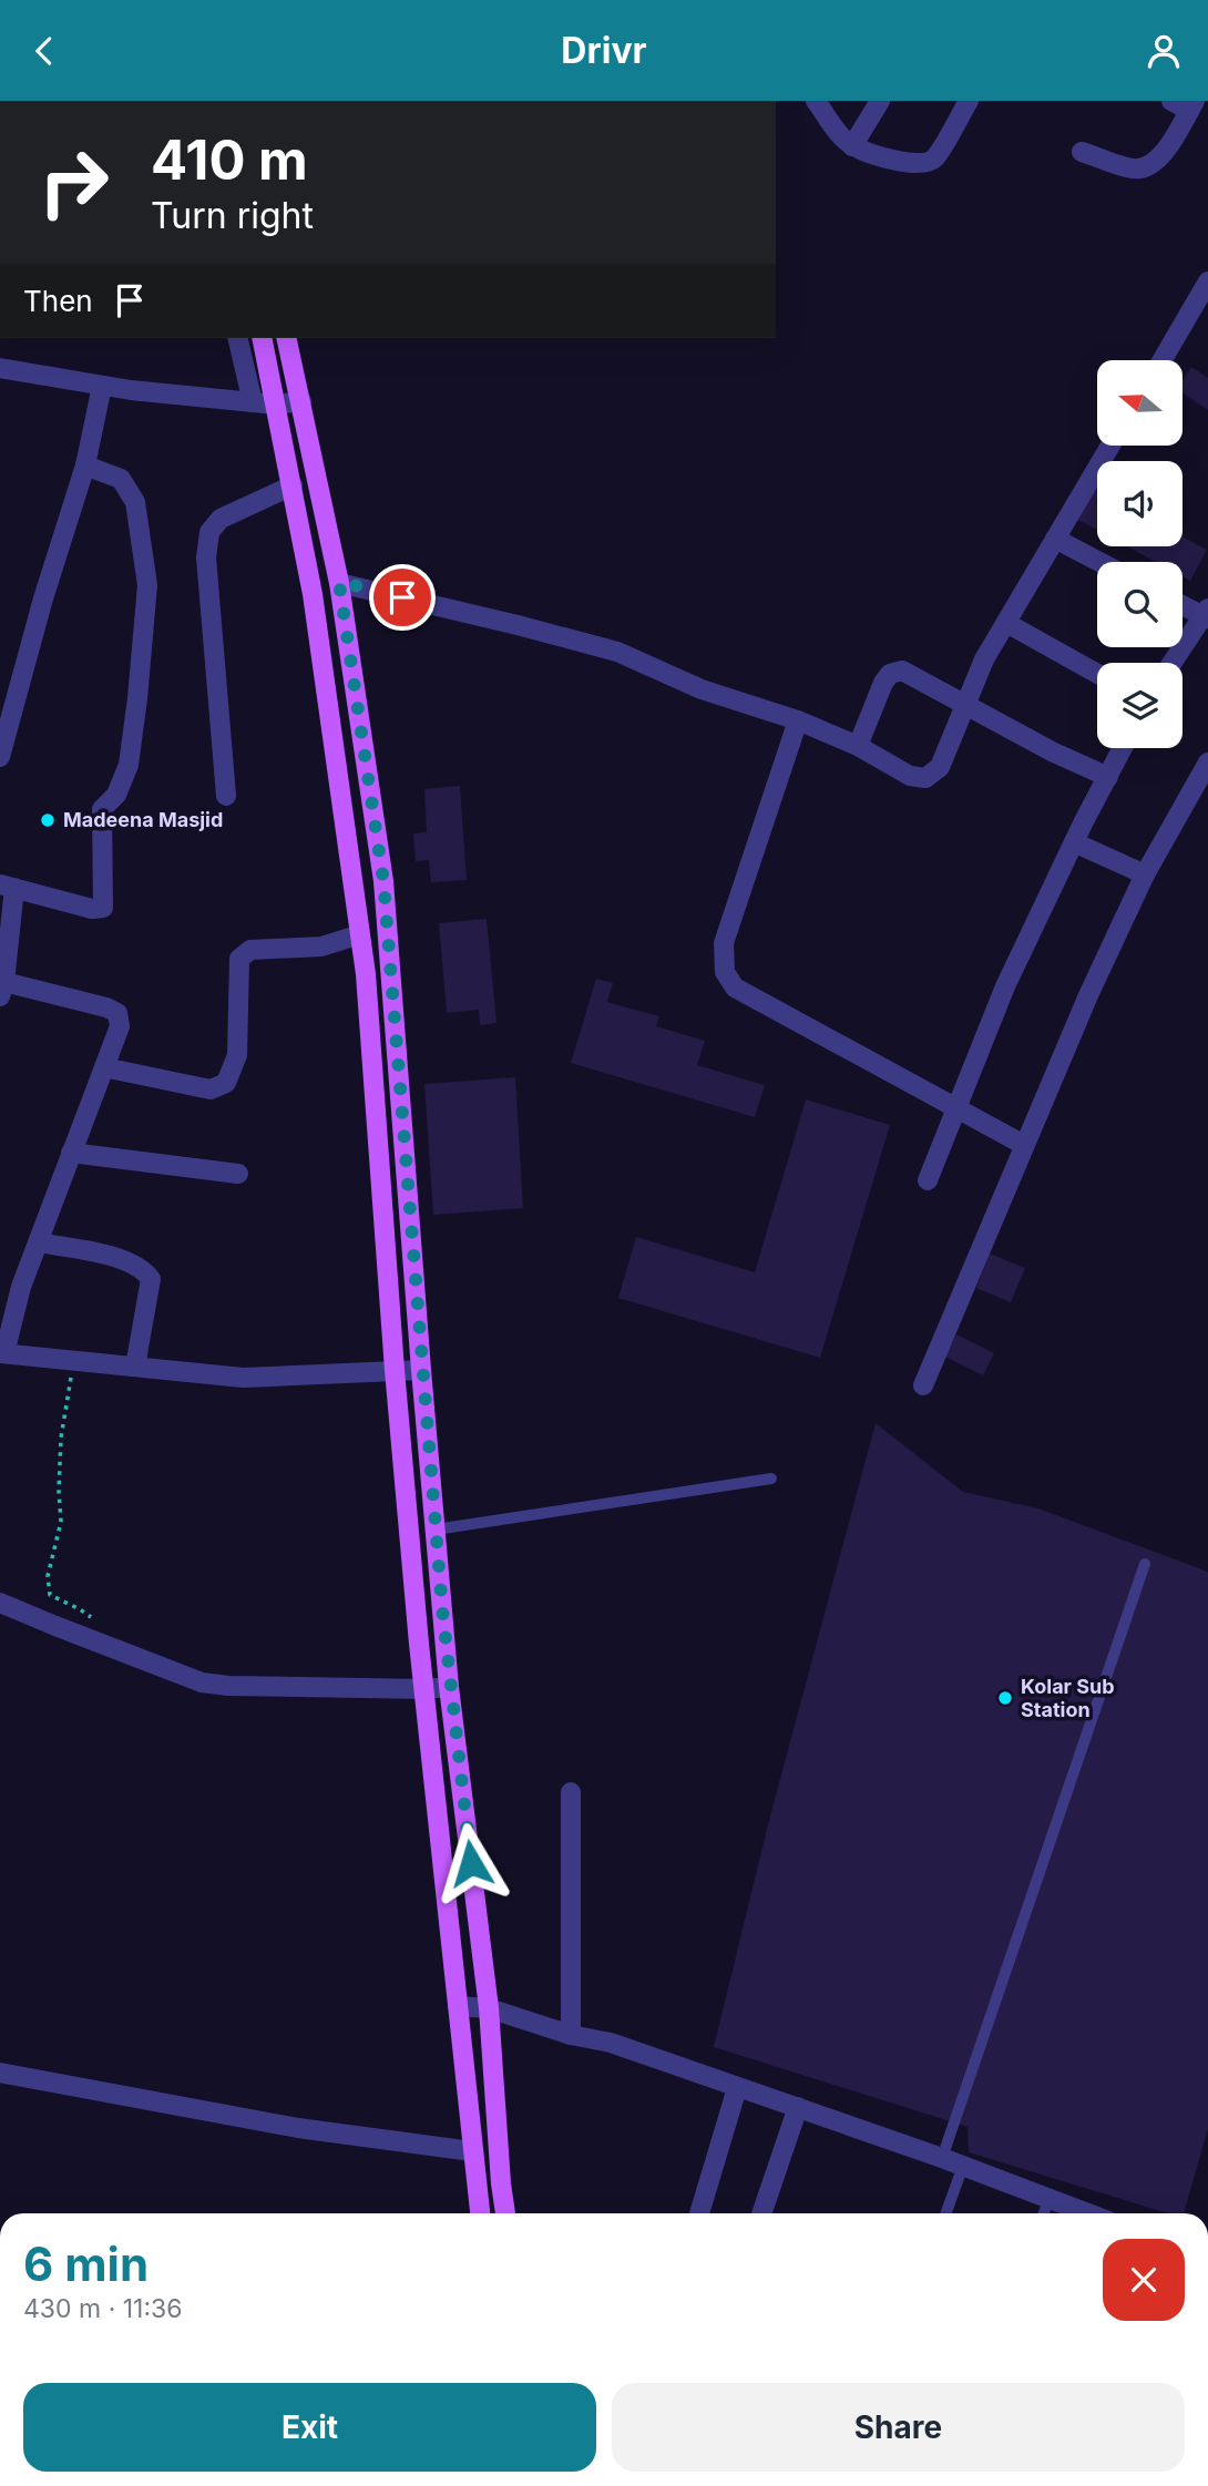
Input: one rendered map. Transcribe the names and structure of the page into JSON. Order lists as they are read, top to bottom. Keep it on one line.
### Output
{"places":["Madeena Masjid","Kolar Sub Station"],"north":"left","page":{"header":"Drivr","turn":["410 m","Turn right"],"then":"Then","heading":["6 min","430 m · 11:36"],"buttons":["Exit","Share"]}}
